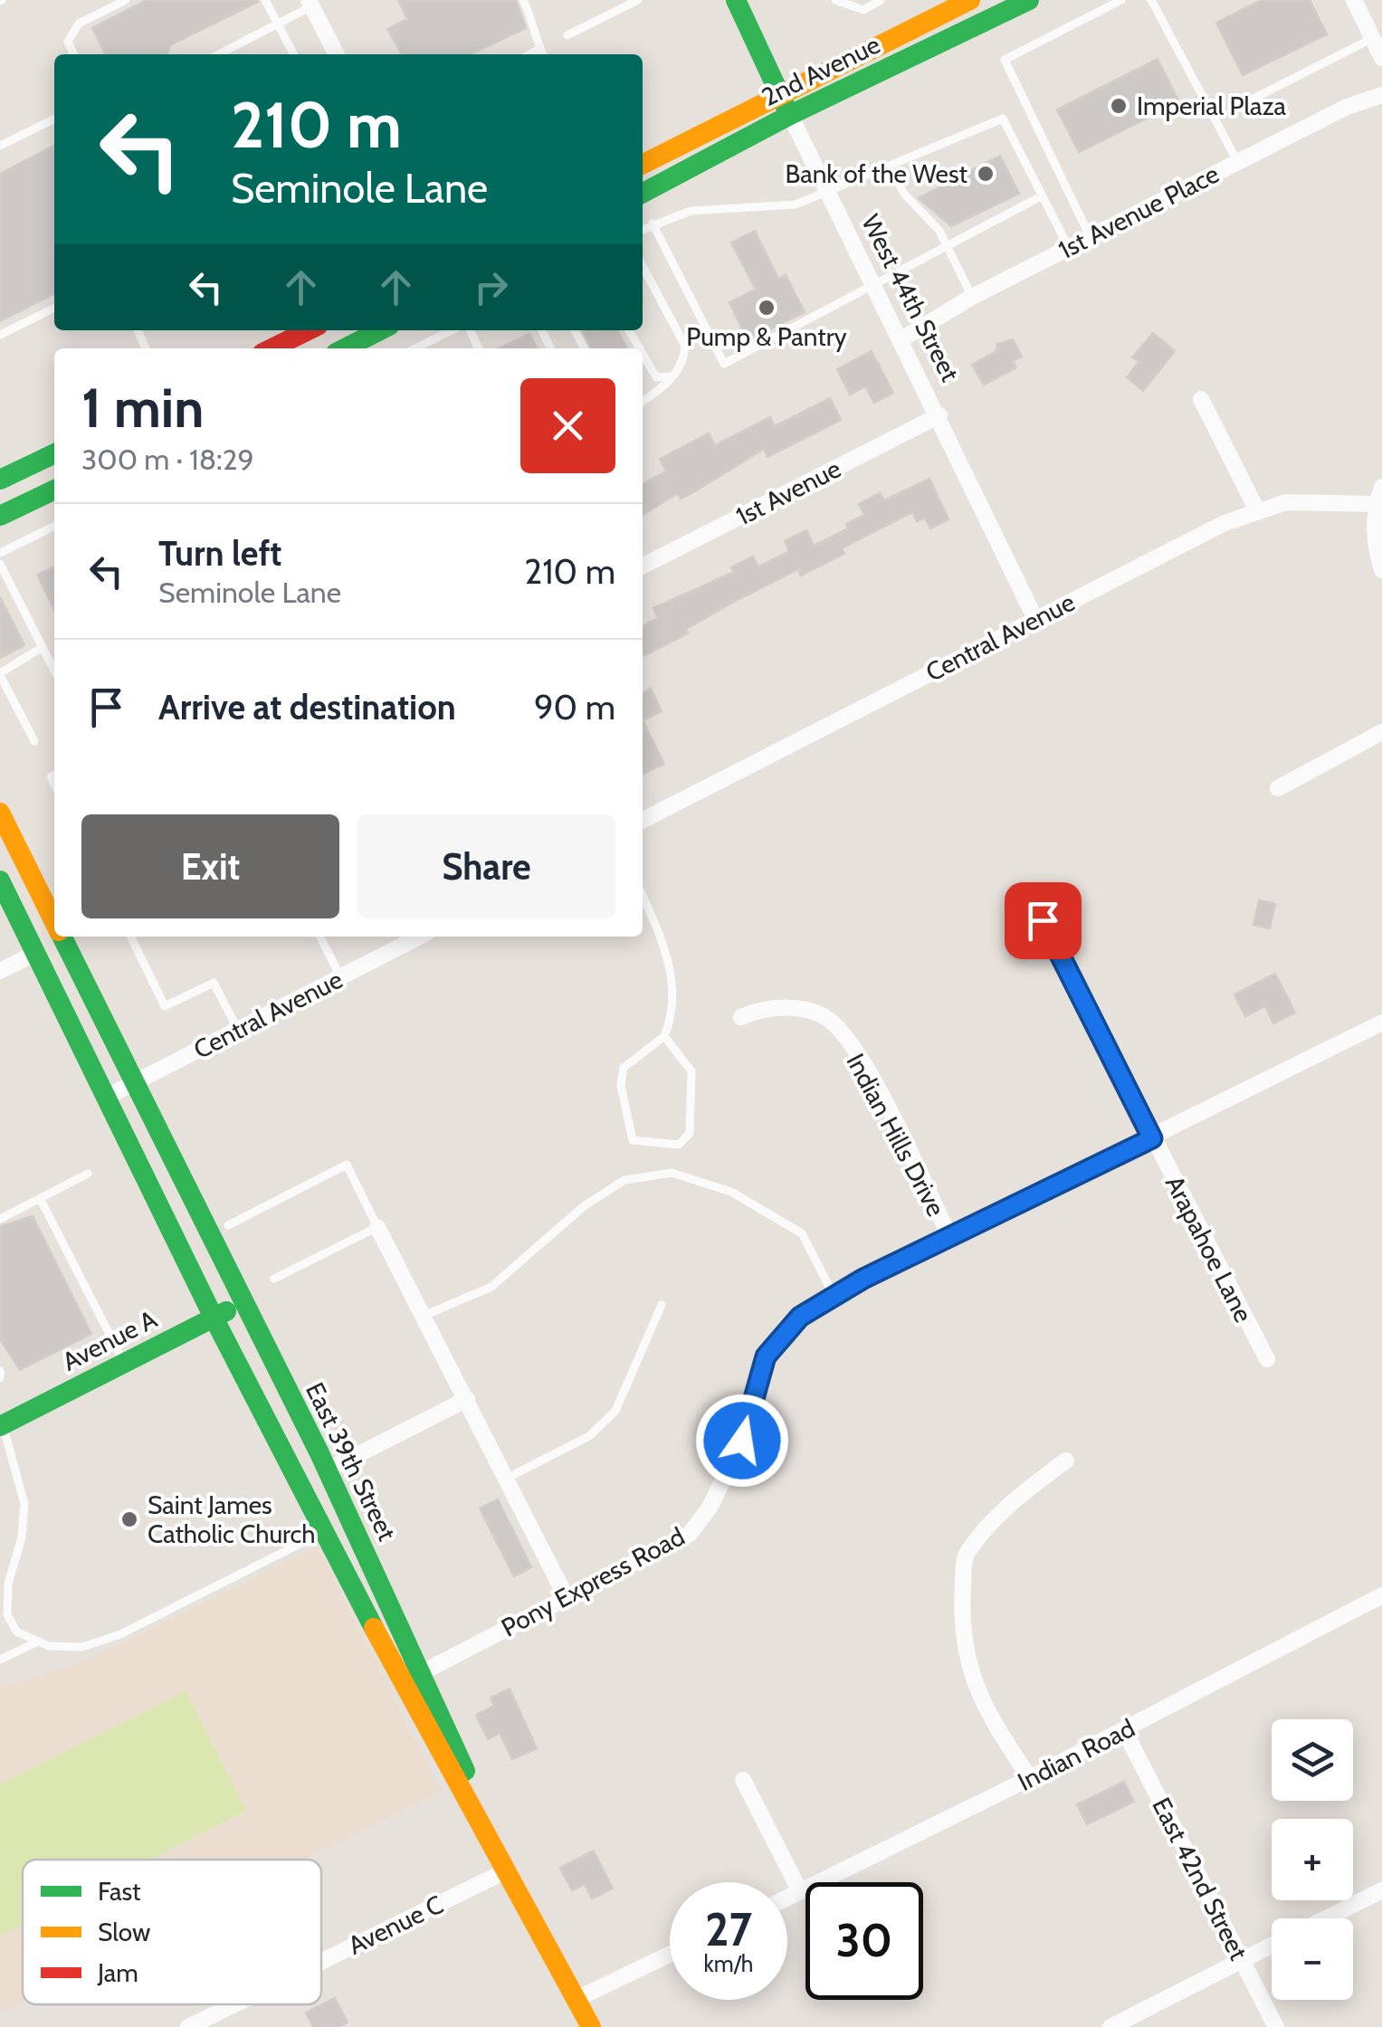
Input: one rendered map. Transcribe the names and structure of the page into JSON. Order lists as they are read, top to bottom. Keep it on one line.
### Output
{"streets":{"main road":["2nd Avenue","West 44th Street","Avenue A","East 39th Street"],"street":["1st Avenue Place","1st Avenue","Central Avenue","Indian Hills Drive","Arapahoe Lane","Pony Express Road","Indian Road","East 42nd Street","Avenue C"]},"crossings":[["2nd Avenue","West 44th Street"],["1st Avenue Place","West 44th Street"],["West 44th Street","1st Avenue"],["West 44th Street","Central Avenue"],["Central Avenue","East 39th Street"],["Indian Hills Drive","Pony Express Road"],["Arapahoe Lane","Pony Express Road"],["Avenue A","East 39th Street"],["East 39th Street","Pony Express Road"],["East 39th Street","Avenue C"],["Indian Road","East 42nd Street"]],"places":["Imperial Plaza","Bank of the West","Pump & Pantry","Saint James Catholic Church"],"legend":["Fast","Slow","Jam"],"page":{"turn":["210 m","Seminole Lane"],"heading":["1 min","300 m · 18:29"],"list":[{"name":"Turn left","note":"Seminole Lane","value":"210 m"},{"name":"Arrive at destination","value":"90 m"}],"buttons":["Exit","Share"],"map_buttons":["+","−"],"speed":"27 km/h","limit":"30"}}
